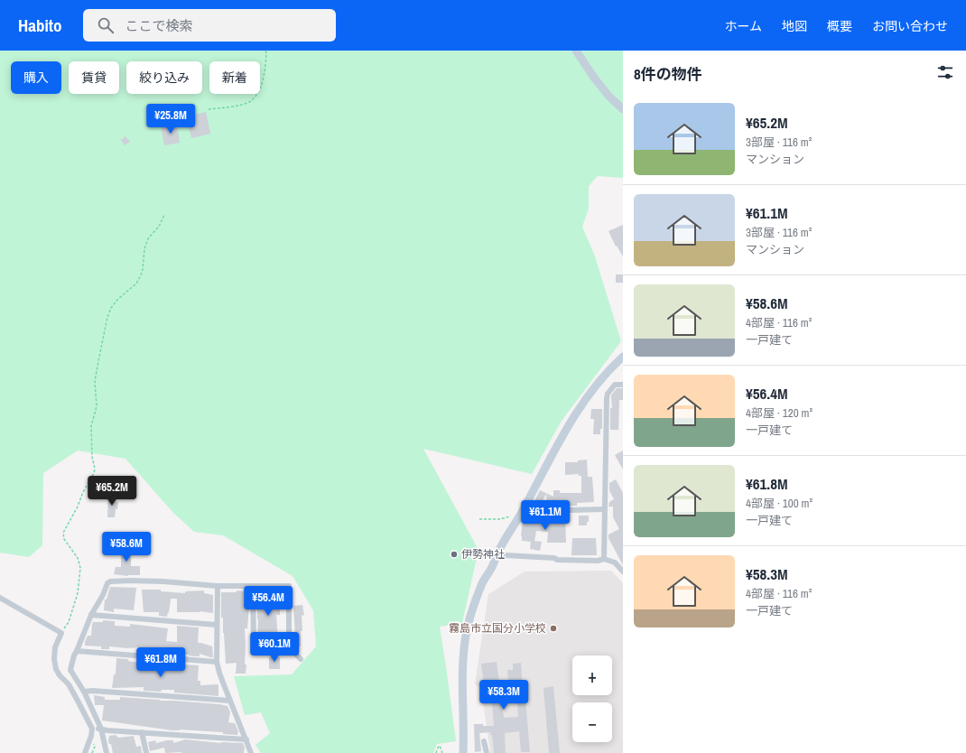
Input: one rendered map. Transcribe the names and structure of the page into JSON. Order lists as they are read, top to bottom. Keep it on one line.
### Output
{"places":["伊勢神社","霧島市立国分小学校"],"page":{"header":"Habito","search":"ここで検索","nav":["ホーム","地図","概要","お問い合わせ"],"heading":"8件の物件","chip":["購入","賃貸","絞り込み","新着"],"list":[{"name":"¥65.2M","note":"3部屋 · 116 m² · マンション"},{"name":"¥61.1M","note":"3部屋 · 116 m² · マンション"},{"name":"¥58.6M","note":"4部屋 · 116 m² · 一戸建て"},{"name":"¥56.4M","note":"4部屋 · 120 m² · 一戸建て"},{"name":"¥61.8M","note":"4部屋 · 100 m² · 一戸建て"},{"name":"¥58.3M","note":"4部屋 · 116 m² · 一戸建て"}],"price":["¥25.8M","¥65.2M","¥61.1M","¥58.6M","¥56.4M","¥60.1M","¥61.8M","¥58.3M"],"map_buttons":["+","−"]}}
